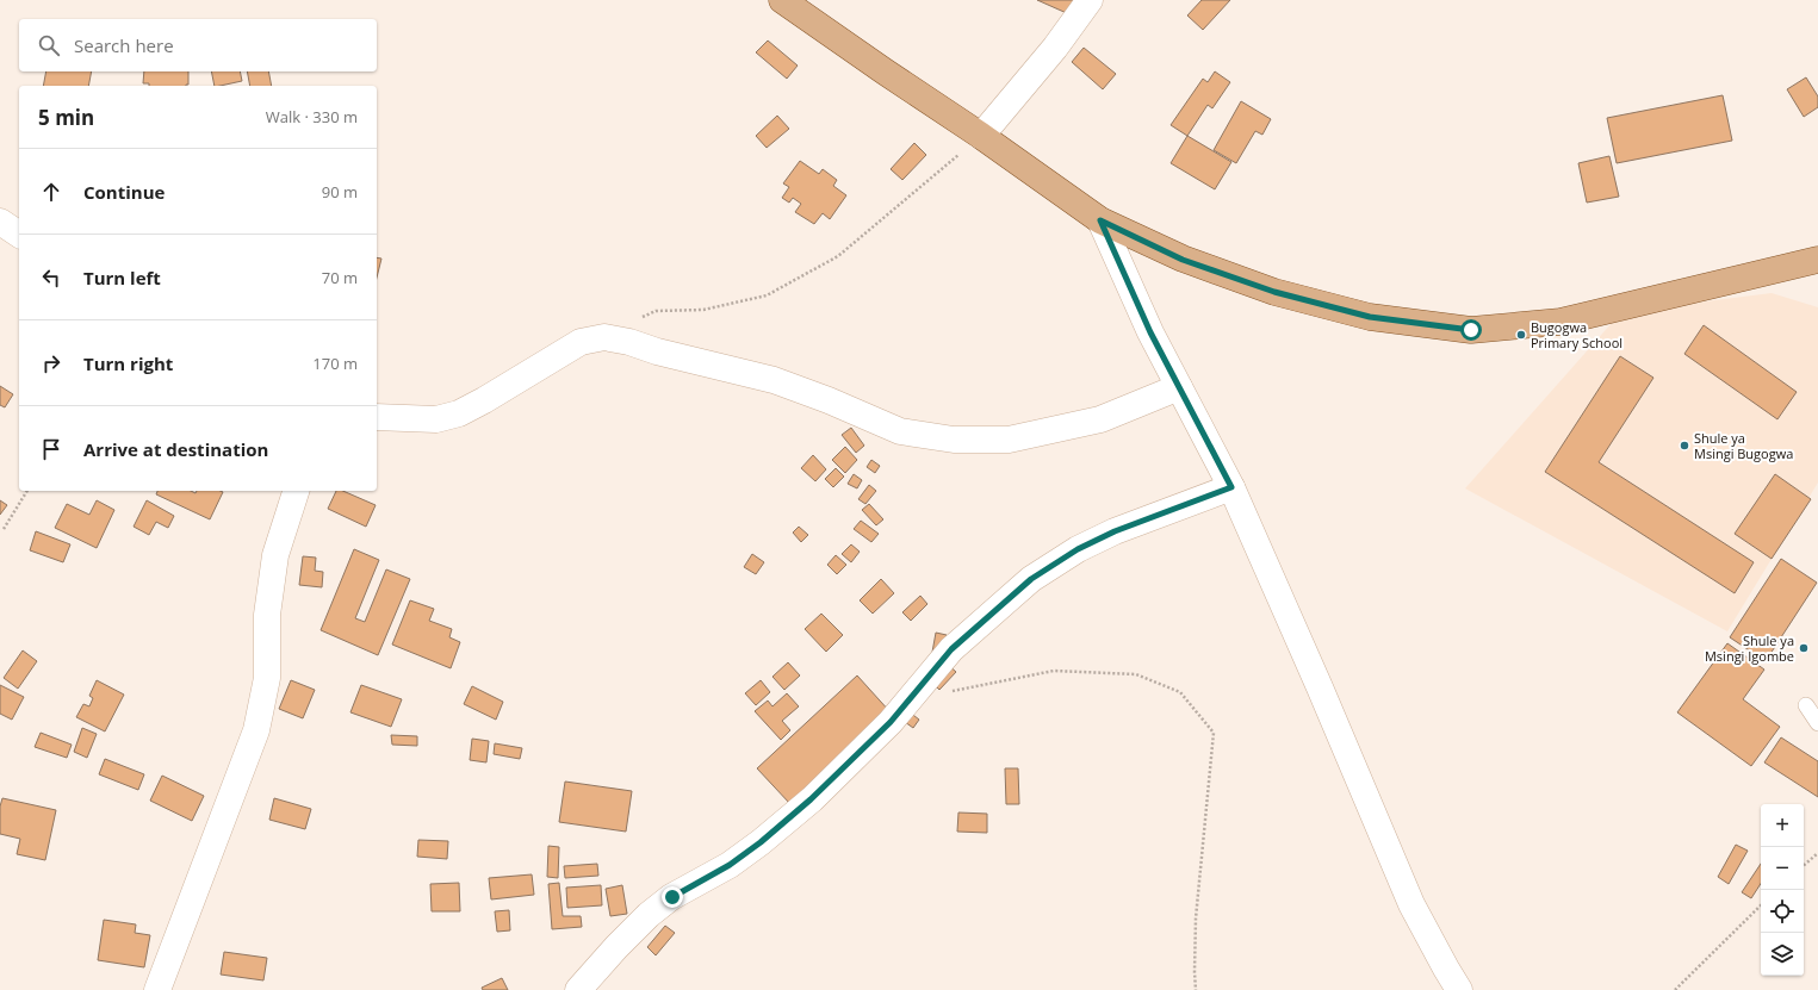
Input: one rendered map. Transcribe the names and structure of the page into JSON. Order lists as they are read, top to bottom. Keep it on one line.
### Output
{"places":["Bugogwa Primary School","Shule ya Msingi Bugogwa","Shule ya Msingi Igombe"],"page":{"search":"Search here","heading":["5 min","Walk · 330 m"],"list":[["Continue","90 m"],["Turn left","70 m"],["Turn right","170 m"],"Arrive at destination"],"map_buttons":["+","−"]}}
